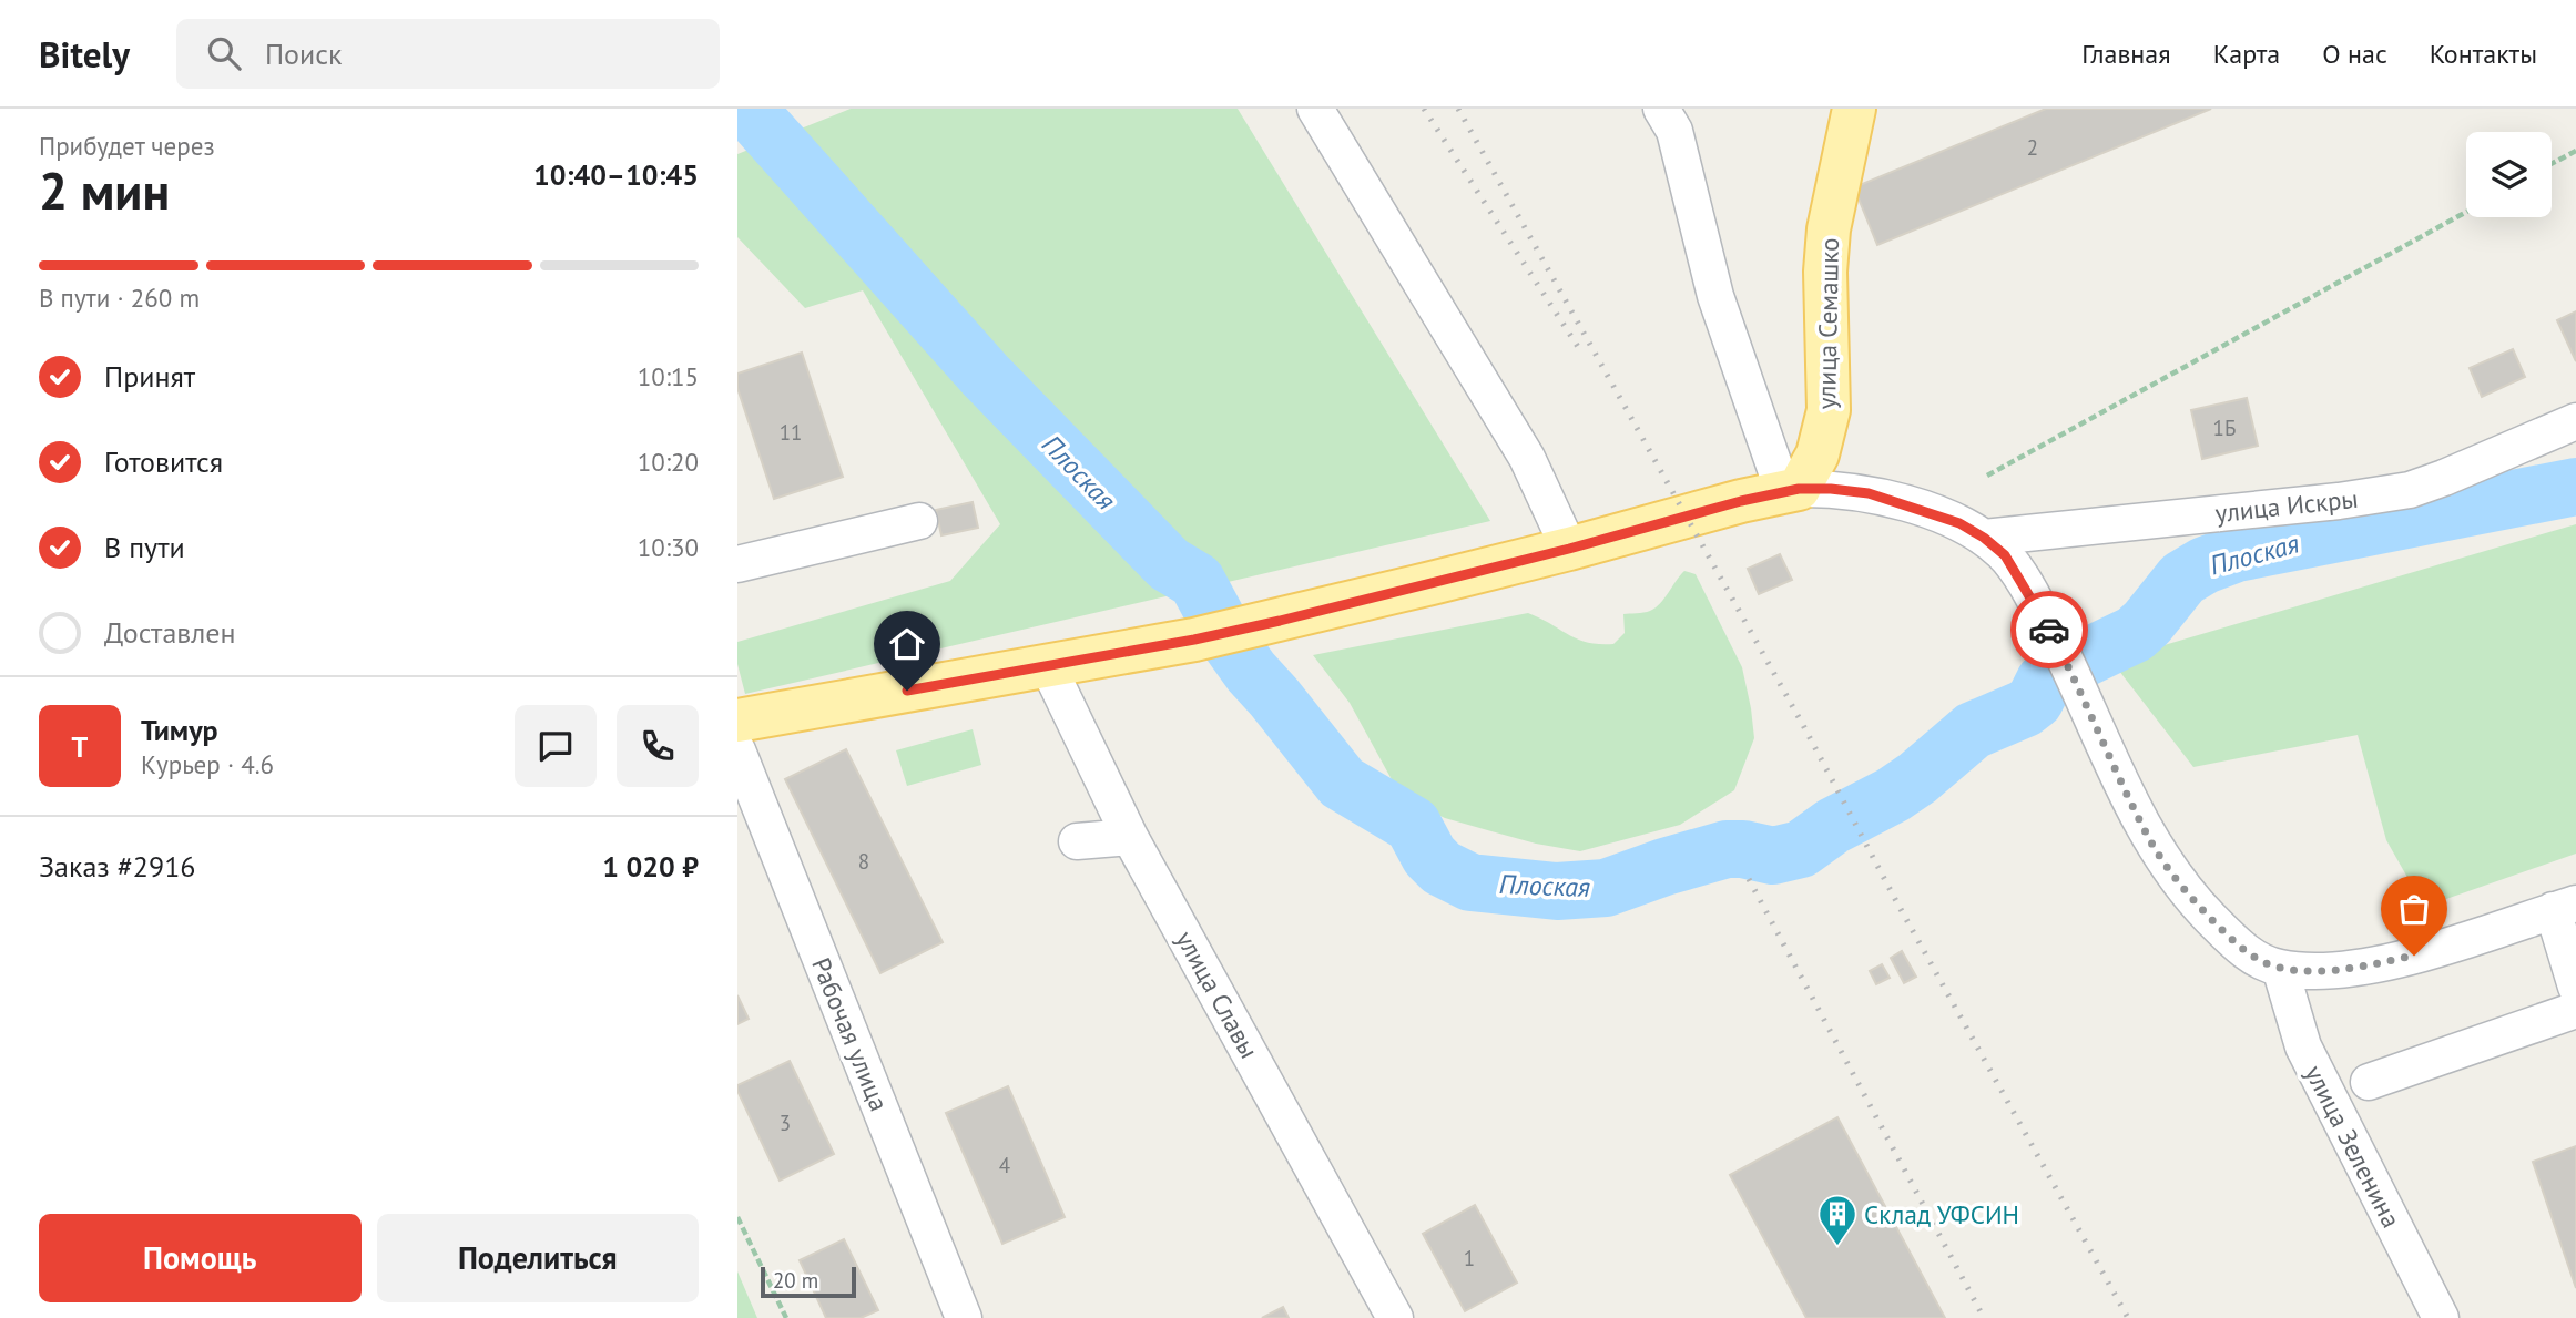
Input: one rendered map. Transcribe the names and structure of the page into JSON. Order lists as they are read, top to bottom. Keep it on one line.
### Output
{"streets":{"main road":["улица Семашко"],"street":["улица Искры","улица Славы","Рабочая улица","улица Зеленина"]},"water":["Плоская"],"places":{"building":["Склад УФСИН"]},"house_numbers":["2","1Б","11","8","3","4","1"],"scale_bar":"20 m","page":{"header":"Bitely","search":"Поиск","nav":["Главная","Карта","О нас","Контакты"],"heading":["2 мин","Прибудет через","10:40–10:45"],"panel":["Тимур","Курьер · 4.6","Заказ #2916","1 020 ₽"],"bar":"В пути · 260 m","list":[["Принят","10:15"],["Готовится","10:20"],["В пути","10:30"],"Доставлен"],"round":"Т","buttons":["Помощь","Поделиться"],"scale":"20 m"}}
